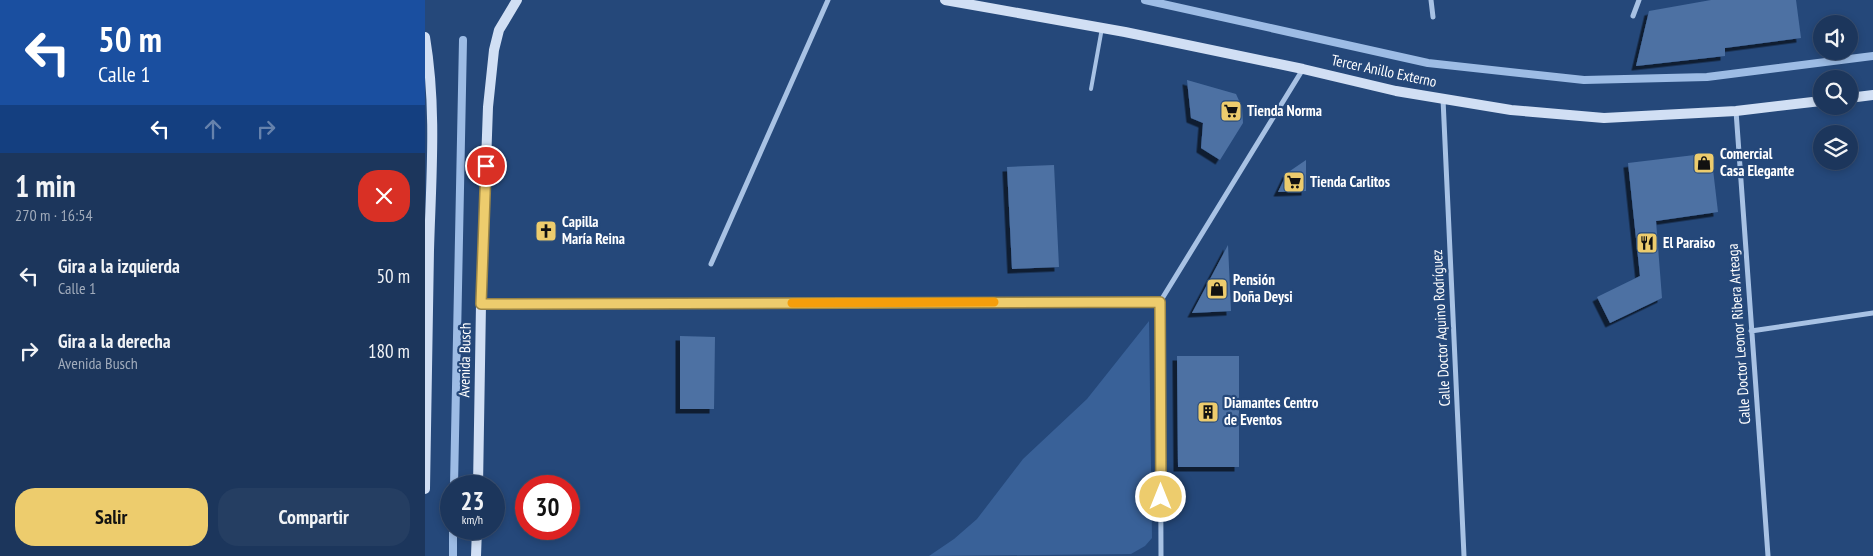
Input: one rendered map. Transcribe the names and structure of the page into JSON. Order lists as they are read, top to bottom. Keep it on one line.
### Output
{"streets":{"main road":["Tercer Anillo Externo","Avenida Busch"],"street":["Calle Doctor Aquino Rodríguez","Calle Doctor Leonor Ribera Arteaga"]},"crossings":[["Tercer Anillo Externo","Calle Doctor Aquino Rodríguez"],["Tercer Anillo Externo","Calle Doctor Leonor Ribera Arteaga"]],"places":{"supermarket":["Tienda Norma","Tienda Carlitos"],"shop":["Comercial Casa Elegante","Pensión Doña Deysi"],"church":["Capilla María Reina"],"restaurant":["El Paraiso"],"building":["Diamantes Centro de Eventos"]},"page":{"turn":["50 m","Calle 1"],"heading":["1 min","270 m · 16:54"],"list":[{"name":"Gira a la izquierda","note":"Calle 1","value":"50 m"},{"name":"Gira a la derecha","note":"Avenida Busch","value":"180 m"}],"speed":"23 km/h","limit":"30","buttons":["Salir","Compartir"]}}
